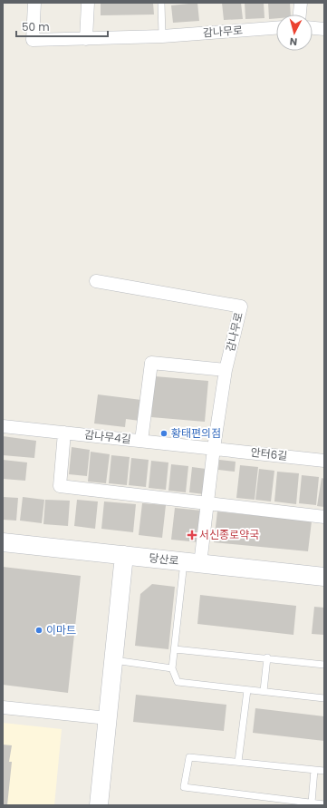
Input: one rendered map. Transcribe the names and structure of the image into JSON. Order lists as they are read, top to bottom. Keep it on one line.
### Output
{"streets":{"street":["감나무로","감나무4길","안터6길","당산로"]},"crossings":[["감나무로","감나무4길"],["감나무로","안터6길"],["감나무로","당산로"],["감나무4길","안터6길"]],"places":{"other":["황태편의점","이마트"],"health":["서신종로약국"]},"scale_bar":"50 m","north":"bottom"}
